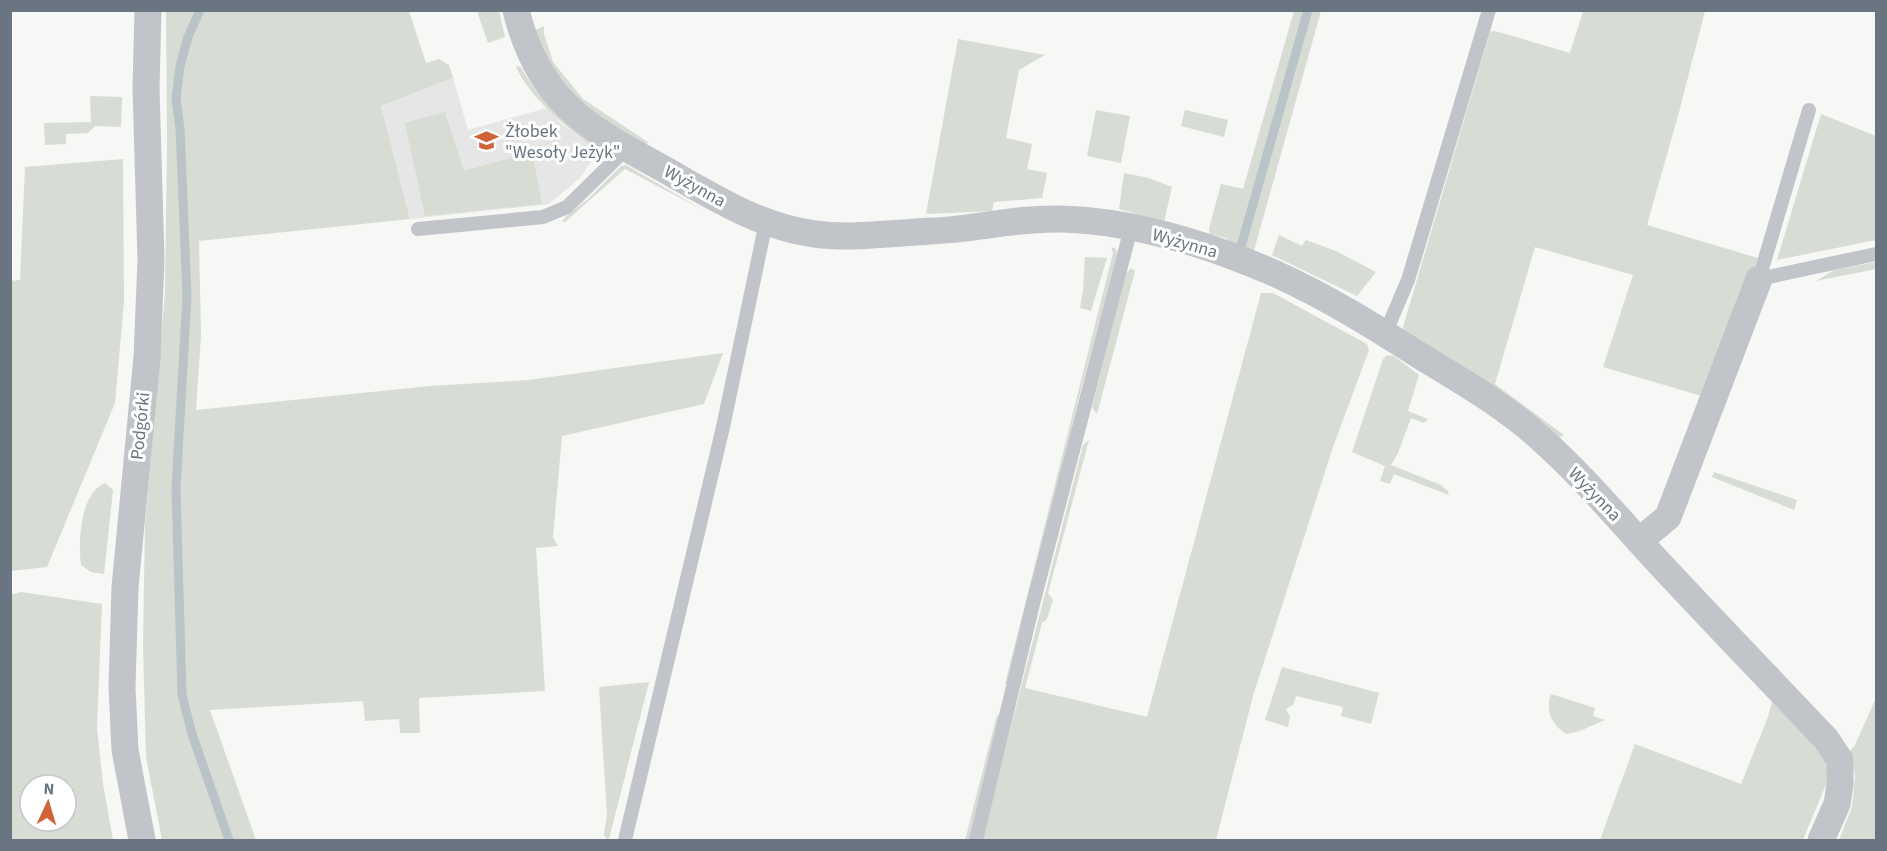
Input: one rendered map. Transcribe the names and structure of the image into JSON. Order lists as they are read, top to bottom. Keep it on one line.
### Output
{"streets":{"street":["Wyżynna","Podgórki"]},"places":{"school or university":["Żłobek \"Wesoły Jeżyk\""]},"north":"top"}
